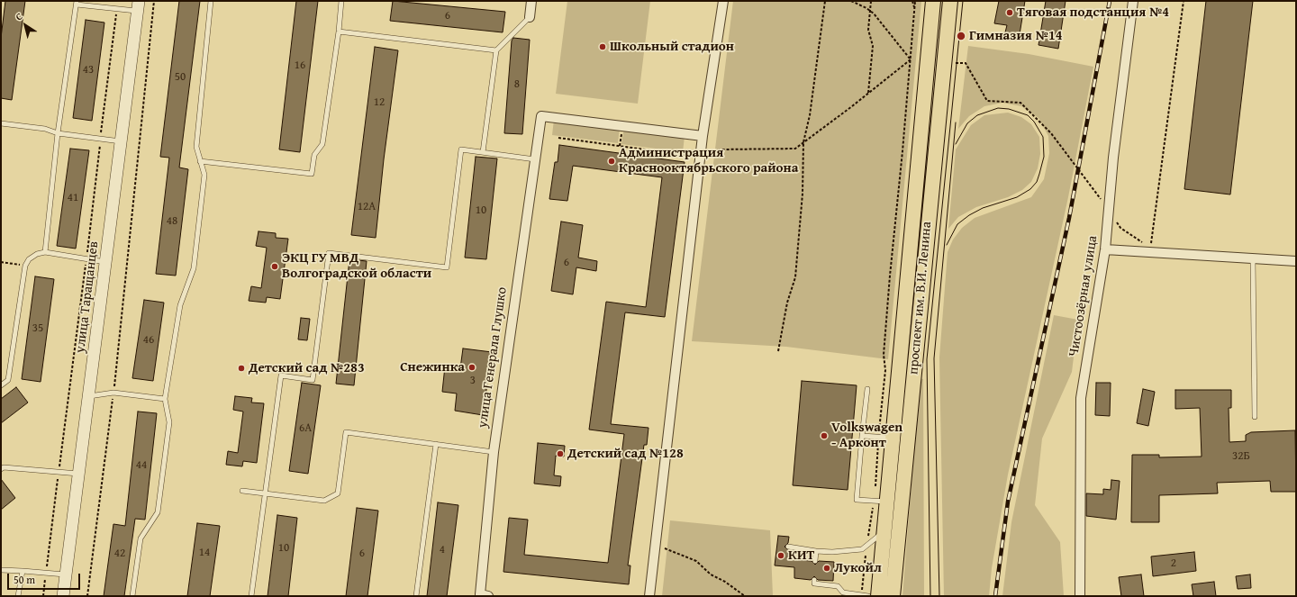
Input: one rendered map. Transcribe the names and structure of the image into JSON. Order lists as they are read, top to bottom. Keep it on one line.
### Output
{"streets":{"main road":["проспект им. В.И. Ленина"],"street":["Чистоозёрная улица","улица Таращанцев","улица Генерала Глушко"]},"places":["Тяговая подстанция №4","Гимназия №14","Школьный стадион","Администрация Краснооктябрьского района","ЭКЦ ГУ МВД Волгоградской области","Снежинка","Детский сад №283","Volkswagen - Арконт","Детский сад №128","КИТ","Лукойл"],"house_numbers":["6","16","43","50","8","12","41","12А","10","48","6","35","46","3","6А","32Б","44","10","4","14","42","6","2"],"scale_bar":"50 m","north":"top left"}
